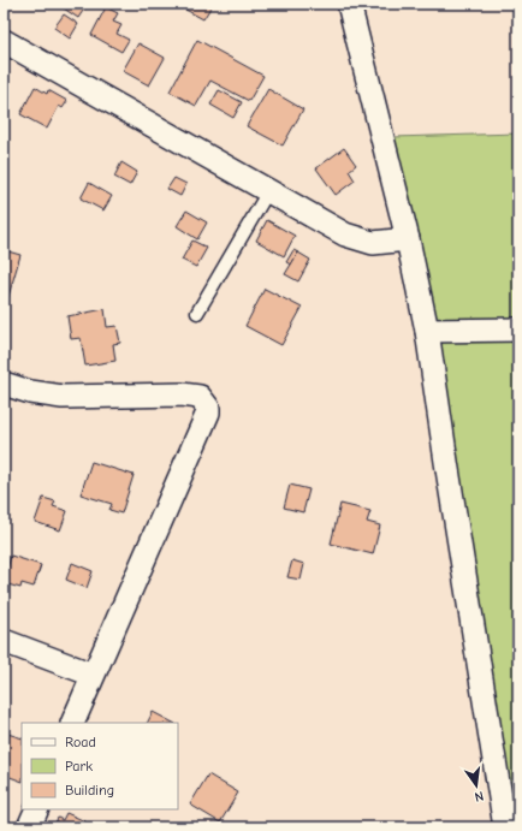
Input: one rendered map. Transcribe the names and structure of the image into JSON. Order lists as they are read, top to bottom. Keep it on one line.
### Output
{"legend":["Road","Park","Building"],"north":"bottom"}
